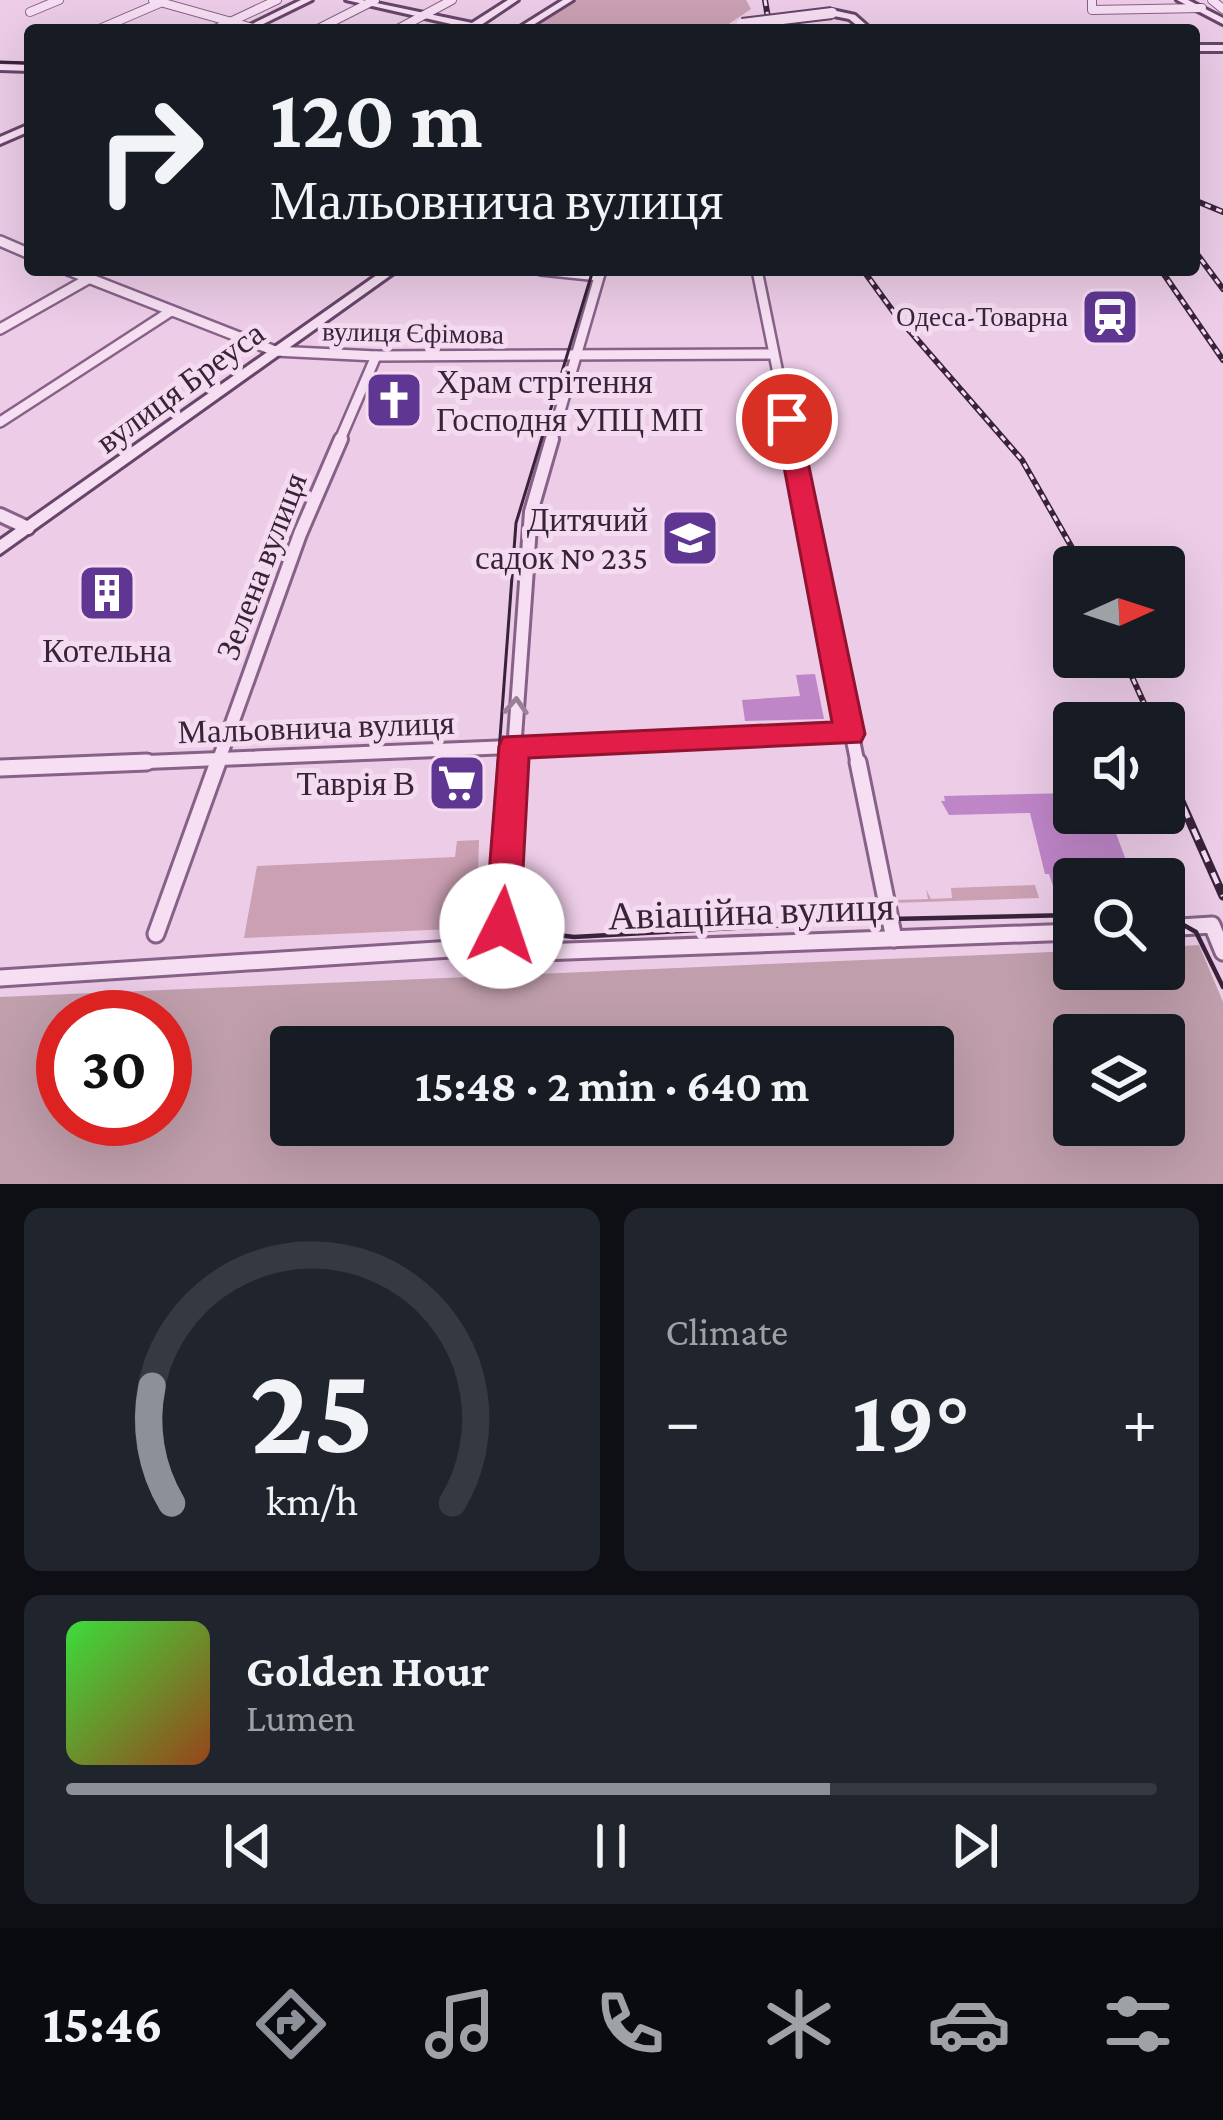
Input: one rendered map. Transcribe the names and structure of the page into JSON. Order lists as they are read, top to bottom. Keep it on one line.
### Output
{"streets":{"street":["вулиця Єфімова","вулиця Бреуса","Зелена вулиця","Мальовнича вулиця","Авіаційна вулиця"]},"crossings":[["вулиця Єфімова","вулиця Бреуса"],["вулиця Єфімова","Зелена вулиця"],["Зелена вулиця","Мальовнича вулиця"]],"places":{"station":["Одеса-Товарна"],"church":["Храм стрітення Господня УПЦ МП"],"school or university":["Дитячий садок № 235"],"building":["Котельна"],"supermarket":["Таврія В"]},"north":"right","page":{"turn":["120 m","Мальовнича вулиця"],"limit":"30","trip":"15:48 · 2 min · 640 m","tile":"Climate","heat":["−","19°","+"],"song":["Golden Hour","Lumen"],"tabs":"15:46","gauge":["25","km/h"]}}
